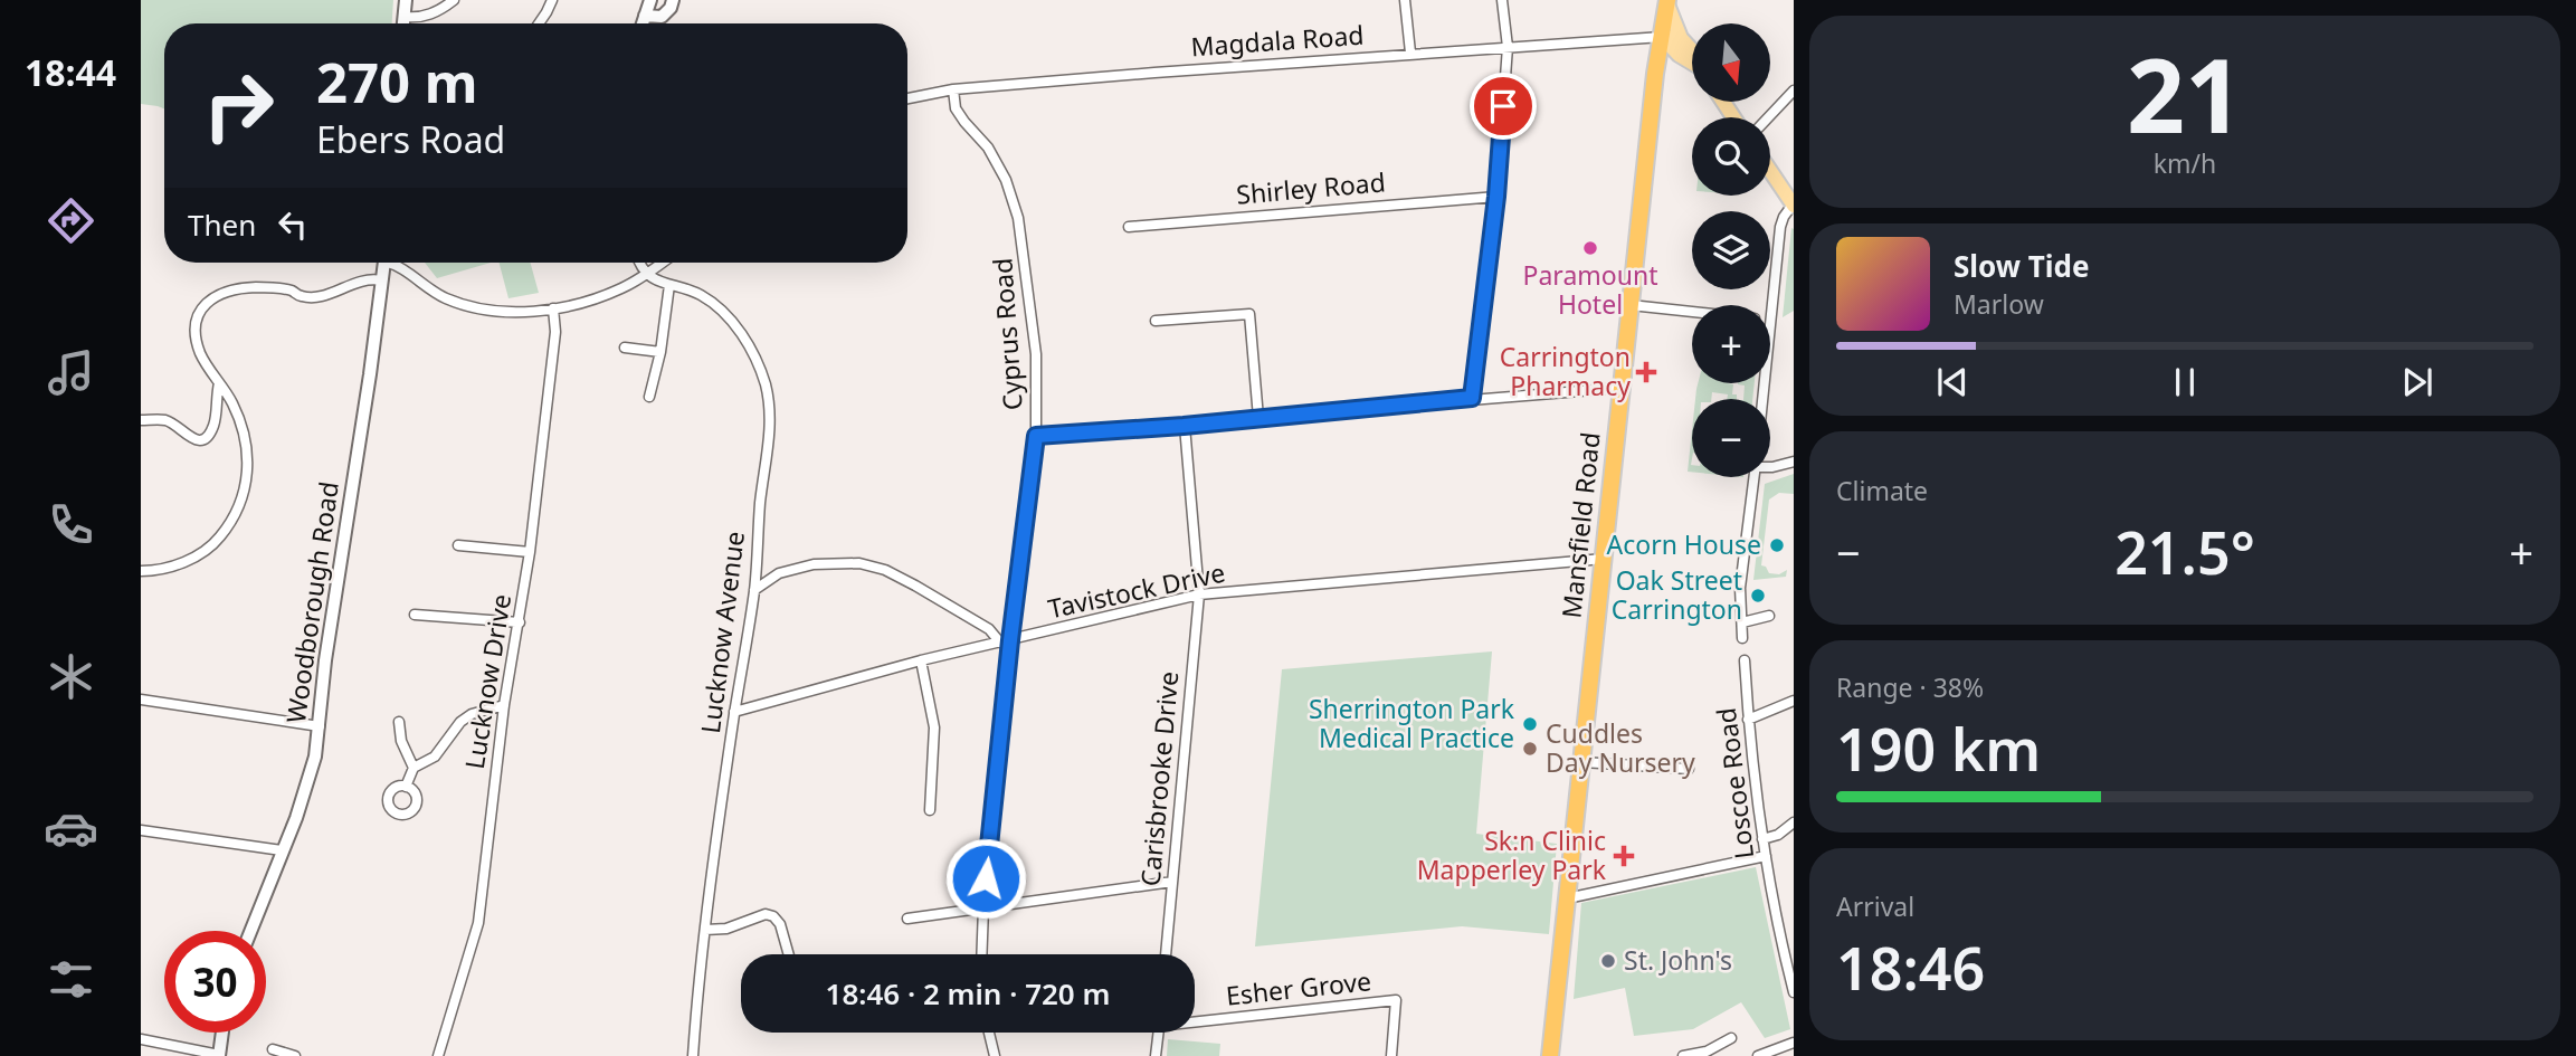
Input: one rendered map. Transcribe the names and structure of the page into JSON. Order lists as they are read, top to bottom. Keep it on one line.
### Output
{"streets":{"highway":["Mansfield Road"],"main road":["Woodborough Road"],"street":["Magdala Road","Shirley Road","Cyprus Road","Tavistock Drive","Lucknow Avenue","Lucknow Drive","Carisbrooke Drive","Loscoe Road","Esher Grove"]},"crossings":[["Magdala Road","Cyprus Road"],["Magdala Road","Mansfield Road"],["Cyprus Road","Tavistock Drive"],["Mansfield Road","Tavistock Drive"],["Tavistock Drive","Lucknow Avenue"],["Tavistock Drive","Carisbrooke Drive"]],"places":{"other":["Paramount Hotel","Acorn House","Oak Street Carrington","Sherrington Park Medical Practice","Cuddles Day Nursery","St. John's"],"health":["Carrington Pharmacy","Sk:n Clinic Mapperley Park"]},"north":"bottom","page":{"tabs":"18:44","tile":[["21","km/h"],"Climate",["Range · 38%","190 km"],["Arrival","18:46"]],"map_buttons":["+","−"],"turn":["270 m","Ebers Road"],"then":"Then","song":["Slow Tide","Marlow"],"heat":["−","21.5°","+"],"limit":"30","trip":"18:46 · 2 min · 720 m"}}
